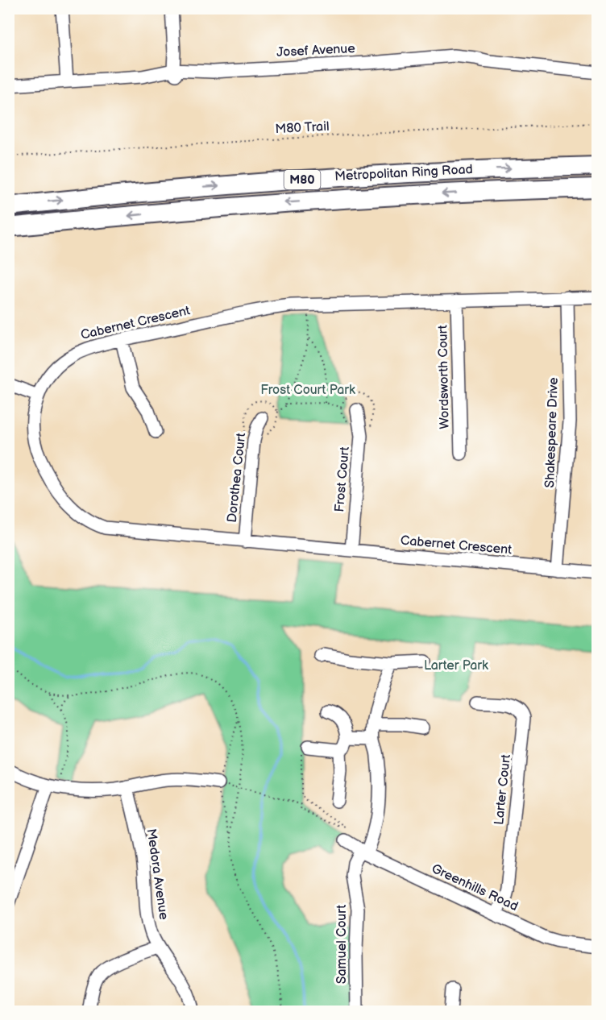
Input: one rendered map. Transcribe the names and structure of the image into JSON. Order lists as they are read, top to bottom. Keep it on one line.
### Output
{"streets":{"highway":["Metropolitan Ring Road","M80"],"street":["Josef Avenue","Cabernet Crescent","Wordsworth Court","Shakespeare Drive","Dorothea Court","Frost Court","Larter Court","Medora Avenue","Greenhills Road","Samuel Court"],"path":["M80 Trail"]},"crossings":[["Cabernet Crescent","Wordsworth Court"],["Cabernet Crescent","Shakespeare Drive"],["Cabernet Crescent","Dorothea Court"],["Cabernet Crescent","Frost Court"],["Larter Court","Greenhills Road"],["Greenhills Road","Samuel Court"]],"parks":["Frost Court Park","Larter Park"]}
